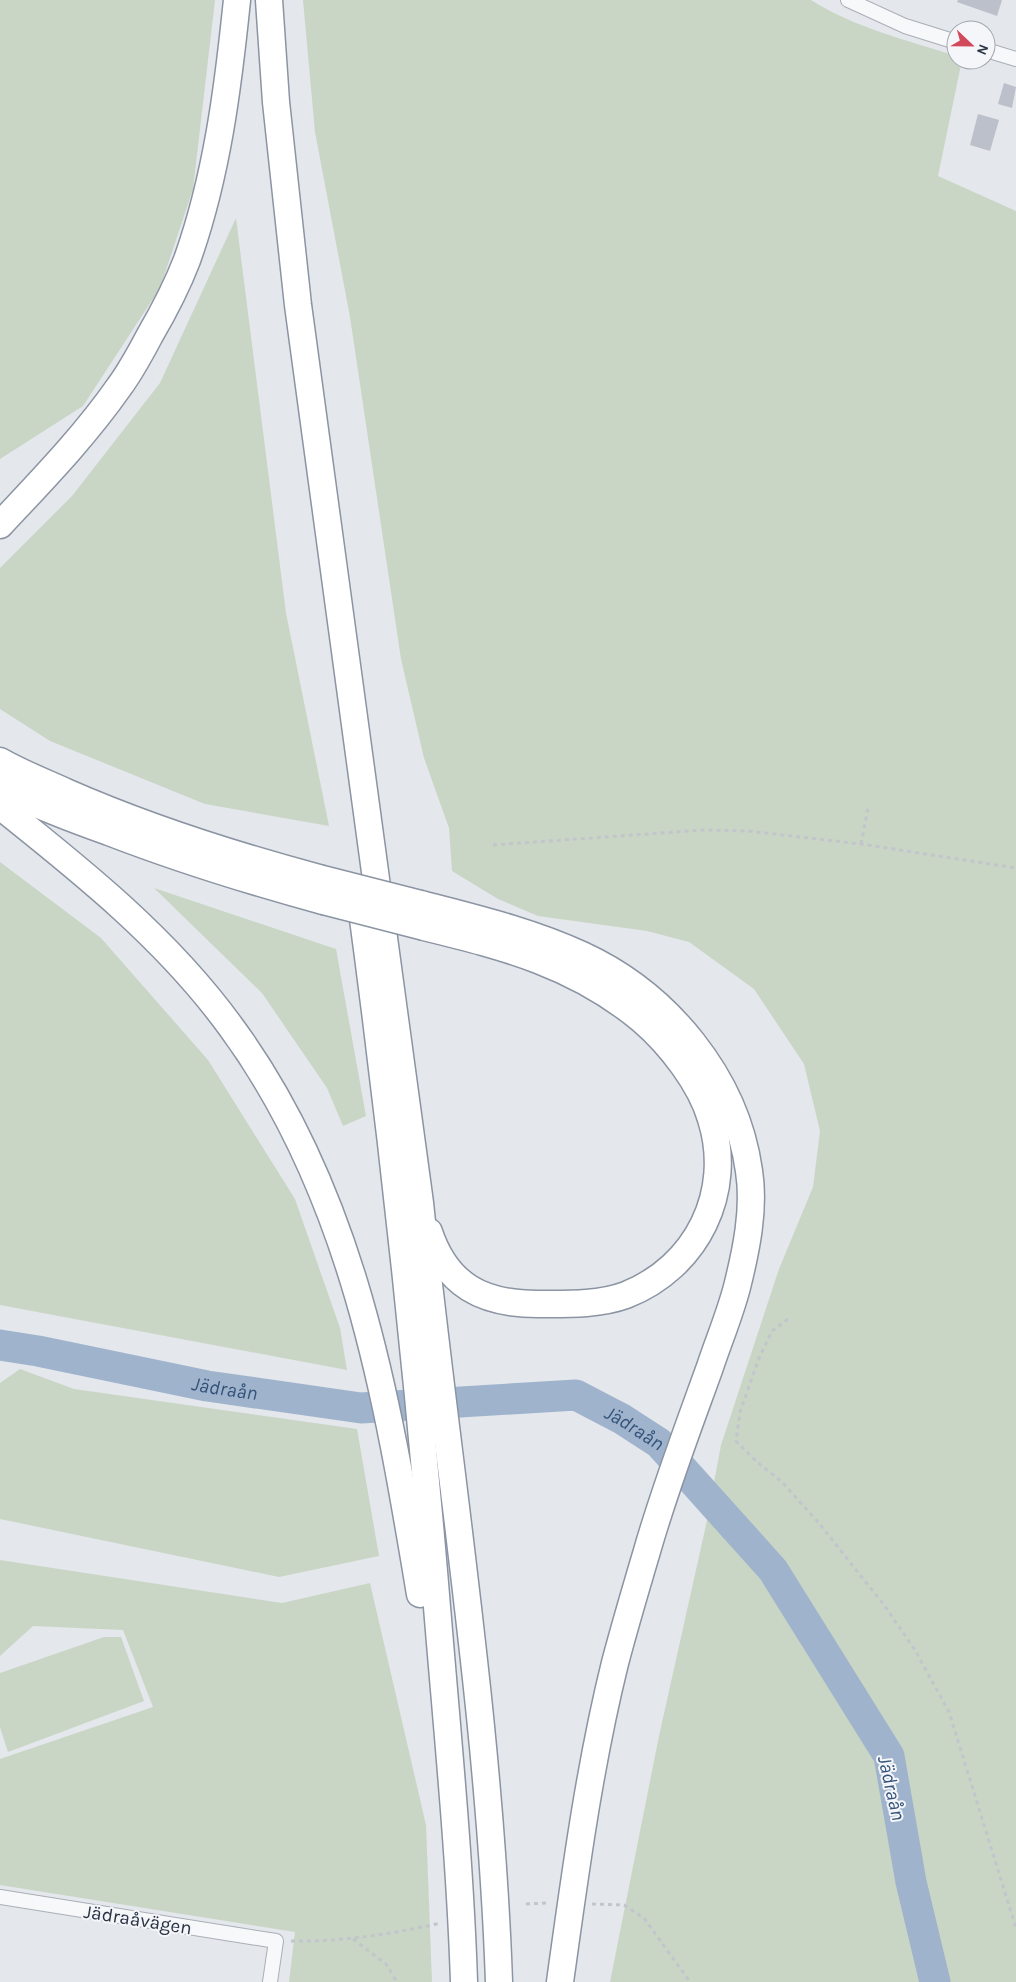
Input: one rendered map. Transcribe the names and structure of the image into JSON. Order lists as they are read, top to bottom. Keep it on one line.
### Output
{"streets":{"street":["Jädraåvägen"]},"water":["Jädraån"],"north":"right"}
